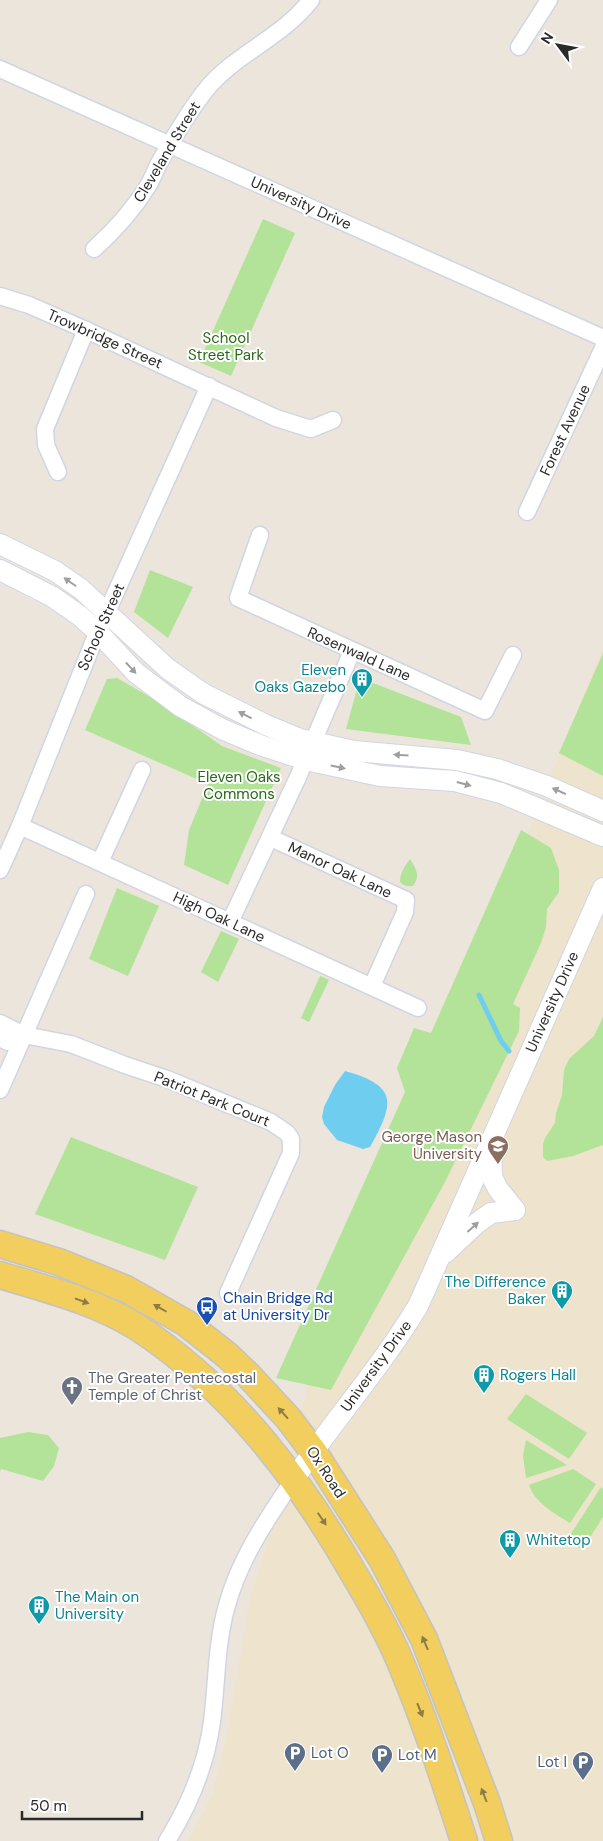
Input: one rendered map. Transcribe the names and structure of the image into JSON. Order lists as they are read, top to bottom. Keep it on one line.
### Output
{"streets":{"main road":["Ox Road"],"street":["Cleveland Street","University Drive","Trowbridge Street","Forest Avenue","School Street","Rosenwald Lane","Manor Oak Lane","High Oak Lane","Patriot Park Court"]},"crossings":[["Cleveland Street","University Drive"],["University Drive","Ox Road"],["Trowbridge Street","School Street"],["School Street","High Oak Lane"],["Manor Oak Lane","High Oak Lane"]],"parks":["School Street Park","Eleven Oaks Commons"],"places":{"building":["Eleven Oaks Gazebo","The Difference Baker","Rogers Hall","Whitetop","The Main on University"],"school or university":["George Mason University"],"bus stop":["Chain Bridge Rd at University Dr"],"church":["The Greater Pentecostal Temple of Christ"],"parking":["Lot O","Lot M","Lot I"]},"scale_bar":"50 m","north":"top left"}
